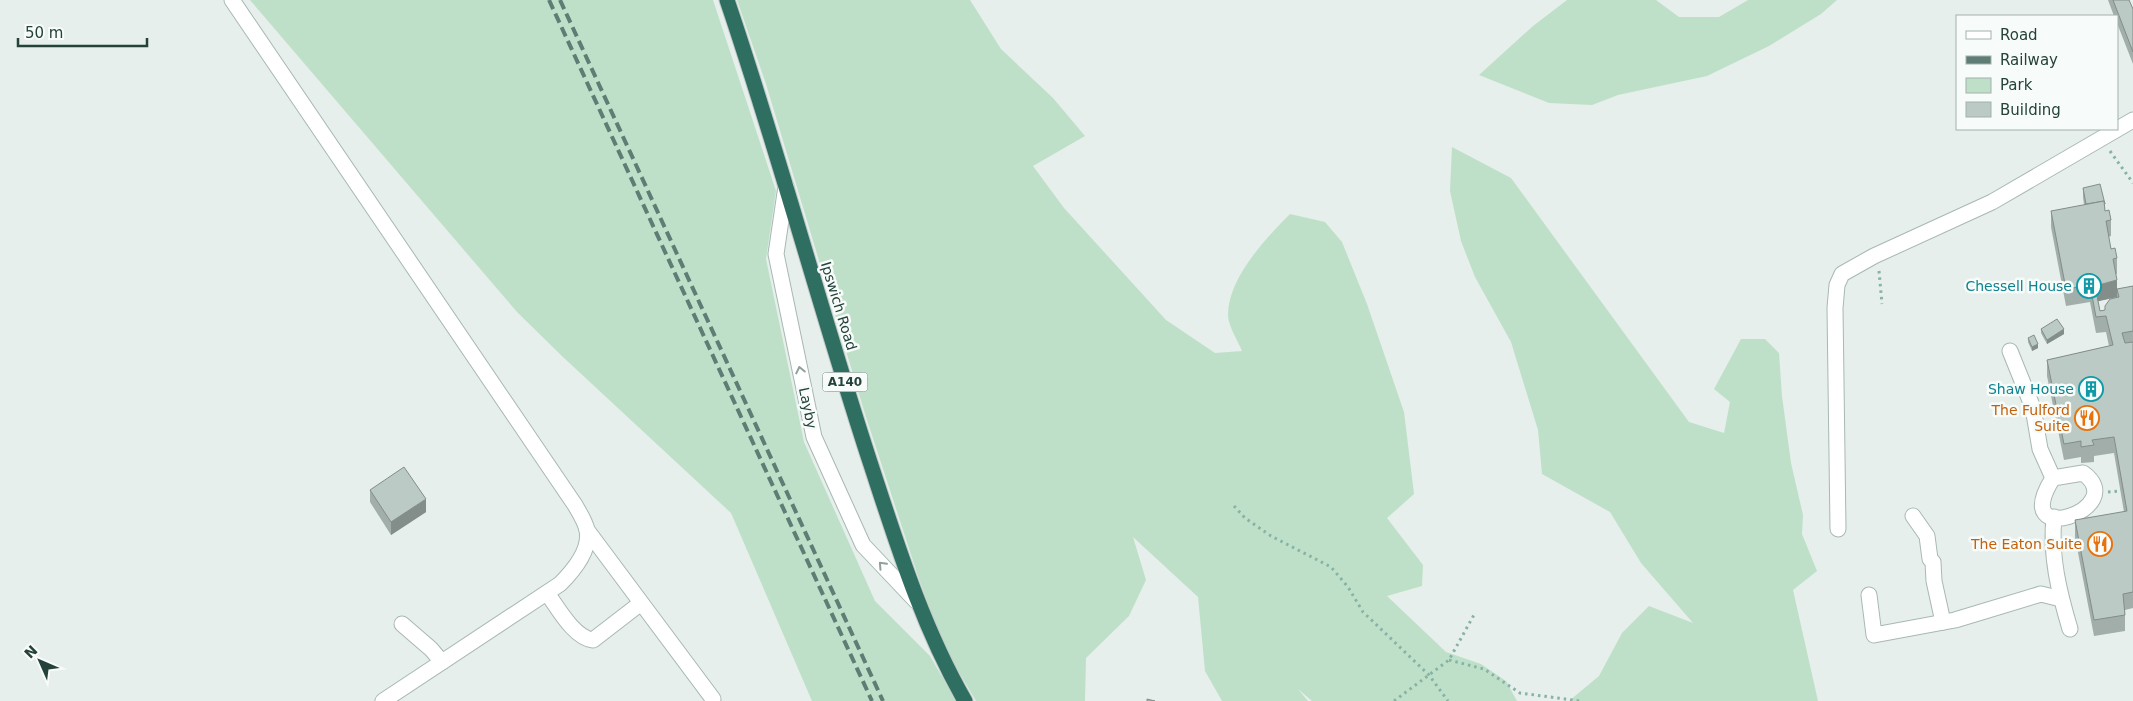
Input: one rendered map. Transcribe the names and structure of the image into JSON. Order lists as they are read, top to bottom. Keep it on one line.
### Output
{"streets":{"highway":["Ipswich Road","A140"],"lane":["Layby"]},"crossings":[["Ipswich Road","Layby"]],"one_way":["Layby"],"places":{"building":["Chessell House","Shaw House"],"restaurant":["The Fulford Suite","The Eaton Suite"]},"legend":["Road","Railway","Park","Building"],"scale_bar":"50 m","north":"top left"}
